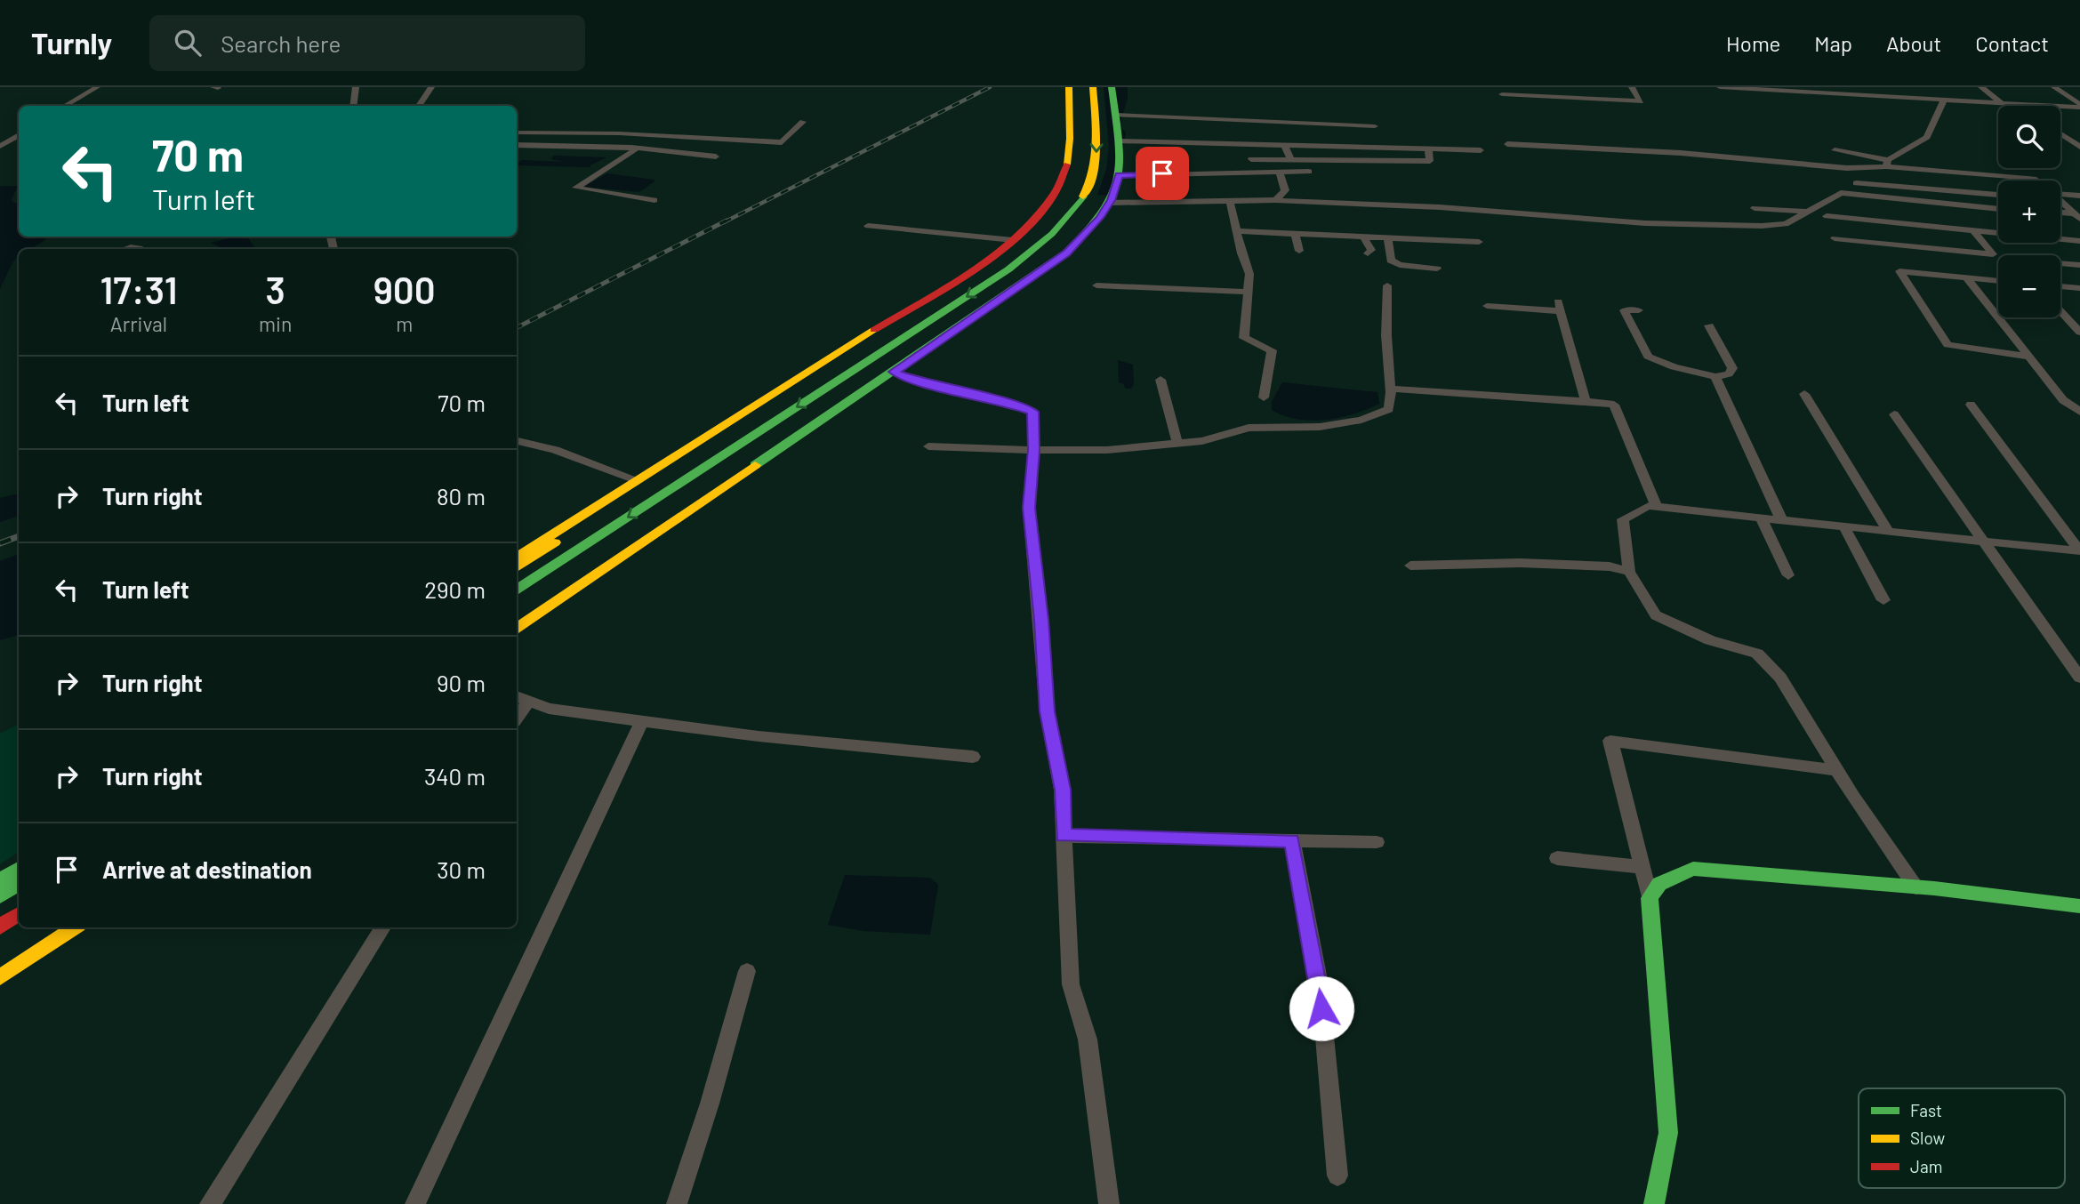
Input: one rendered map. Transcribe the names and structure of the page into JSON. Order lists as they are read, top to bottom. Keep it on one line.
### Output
{"legend":["Fast","Slow","Jam"],"page":{"header":"Turnly","search":"Search here","nav":["Home","Map","About","Contact"],"map_buttons":["+","−"],"turn":["70 m","Turn left"],"eta":["17:31","Arrival","3","min","900","m"],"list":[{"name":"Turn left","value":"70 m"},{"name":"Turn right","value":"80 m"},{"name":"Turn left","value":"290 m"},{"name":"Turn right","value":"90 m"},{"name":"Turn right","value":"340 m"},{"name":"Arrive at destination","value":"30 m"}]}}
